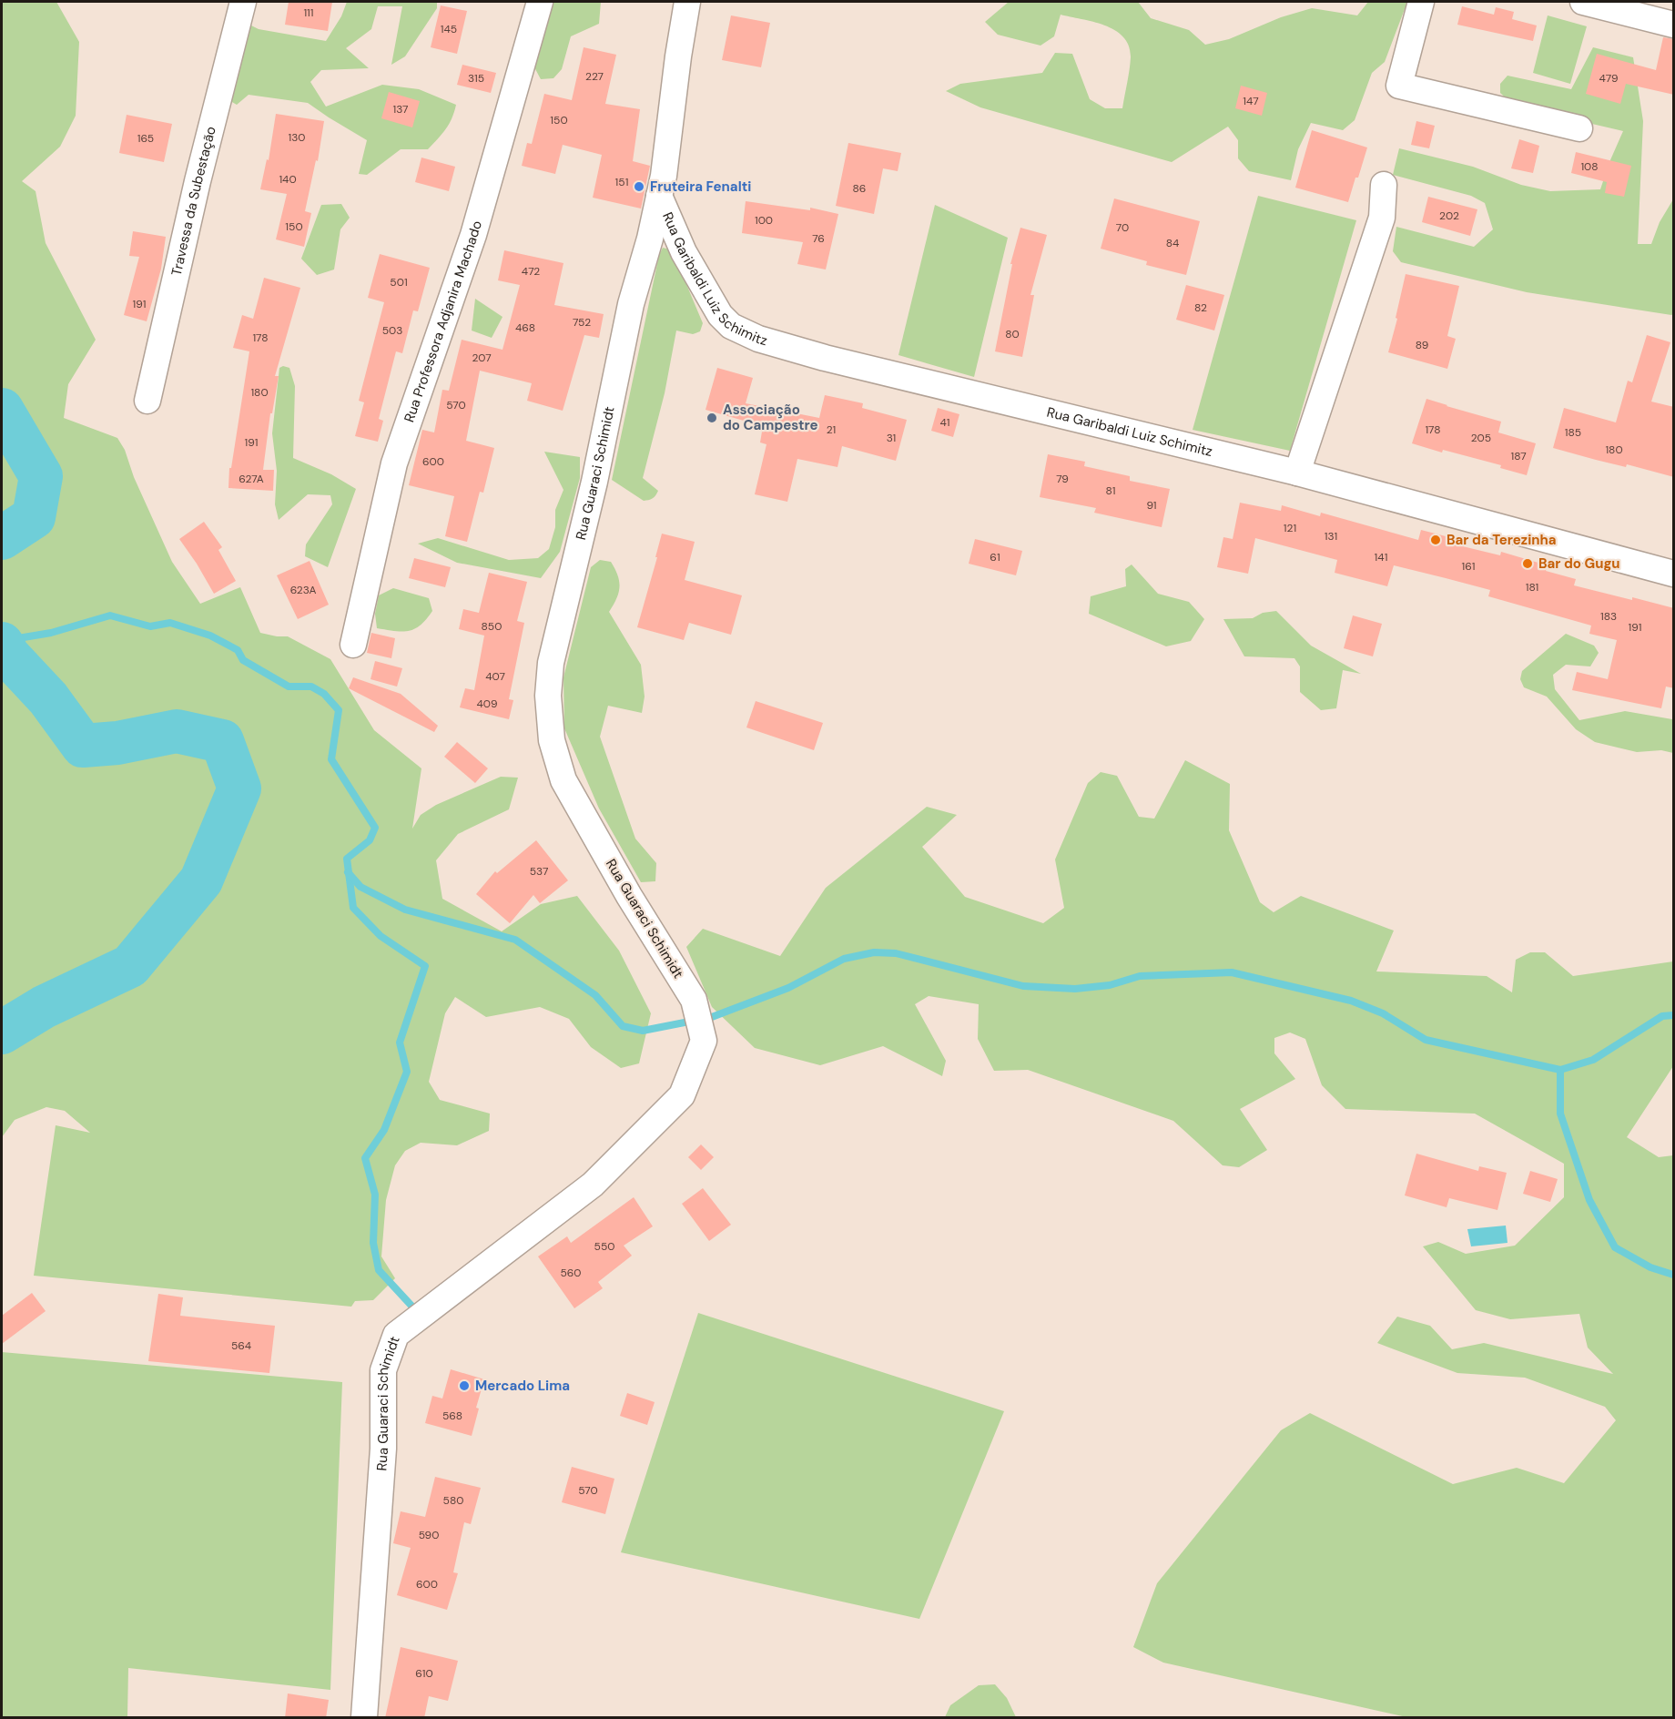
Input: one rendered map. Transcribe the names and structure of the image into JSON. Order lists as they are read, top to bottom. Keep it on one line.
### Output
{"streets":{"street":["Travessa da Subestação","Rua Garibaldi Luiz Schimitz","Rua Professora Adjanira Machado","Rua Guaraci Schimidt"]},"crossings":[["Rua Garibaldi Luiz Schimitz","Rua Guaraci Schimidt"]],"places":["Fruteira Fenalti","Associação do Campestre","Bar da Terezinha","Bar do Gugu","Mercado Lima"],"house_numbers":["111","145","227","315","479","147","137","150","130","165","108","140","151","86","202","100","150","70","76","84","472","501","191","82","752","468","503","80","178","89","207","180","570","41","21","178","185","31","205","191","180","187","600","627A","79","81","91","121","131","61","141","161","181","623A","183","850","191","407","409","537","550","560","564","568","570","580","590","600","610"]}
